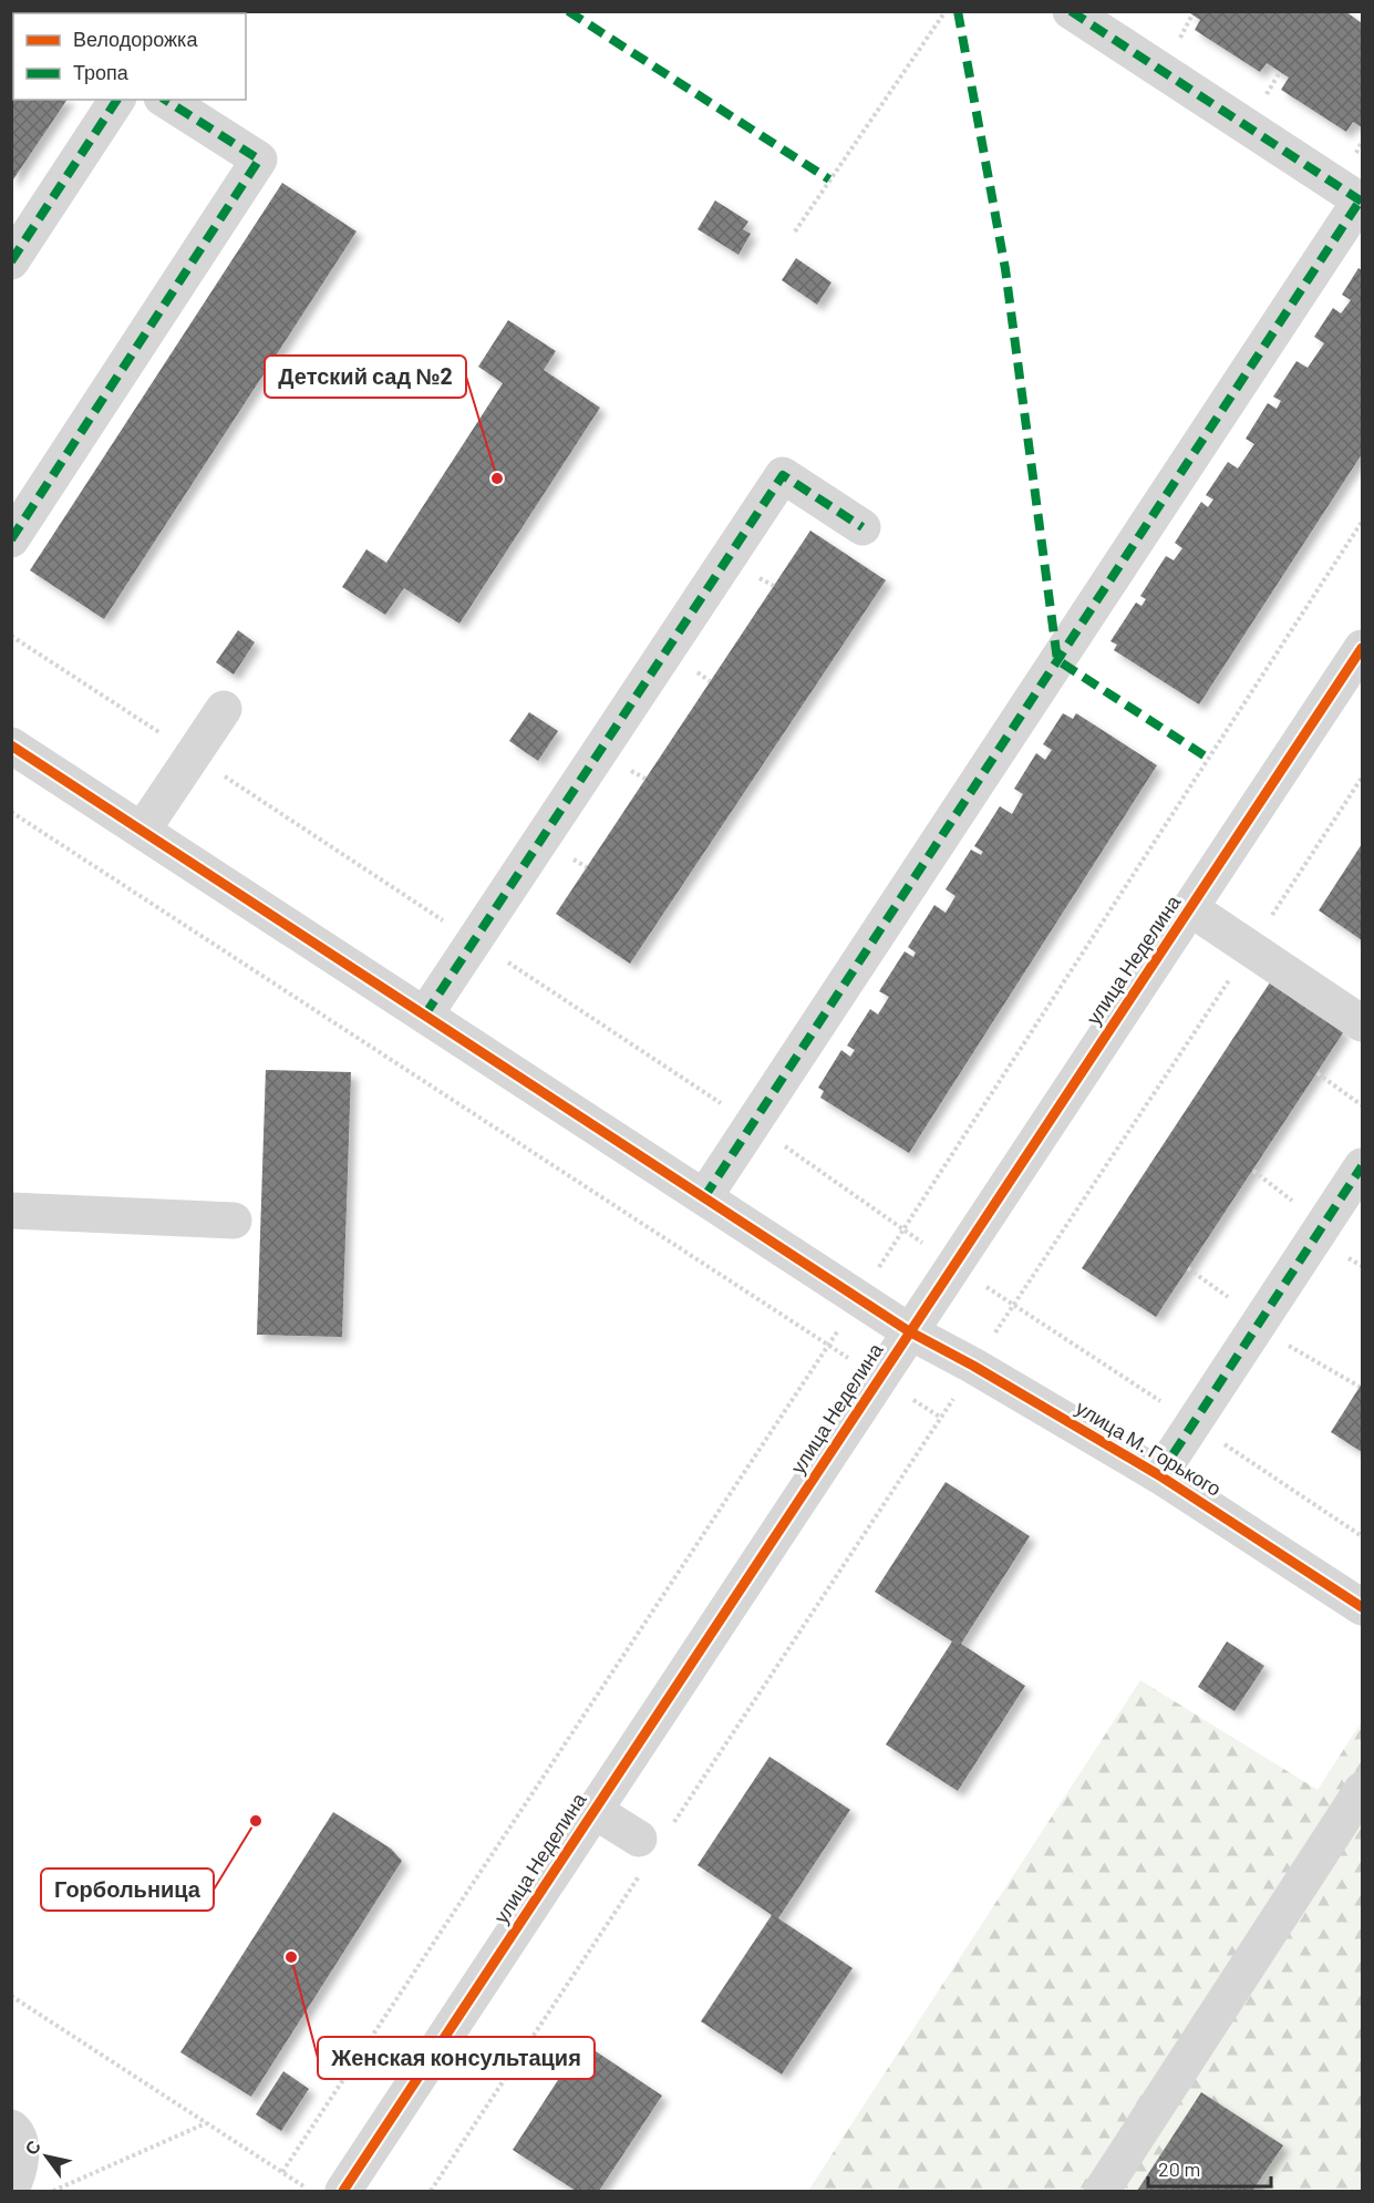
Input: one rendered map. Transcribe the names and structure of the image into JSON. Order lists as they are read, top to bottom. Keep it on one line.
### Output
{"streets":{"street":["улица Неделина","улица М. Горького"]},"crossings":[["улица Неделина","улица М. Горького"]],"places":["Детский сад №2","Горбольница","Женская консультация"],"legend":["Велодорожка","Тропа"],"scale_bar":"20 m","north":"top left"}
